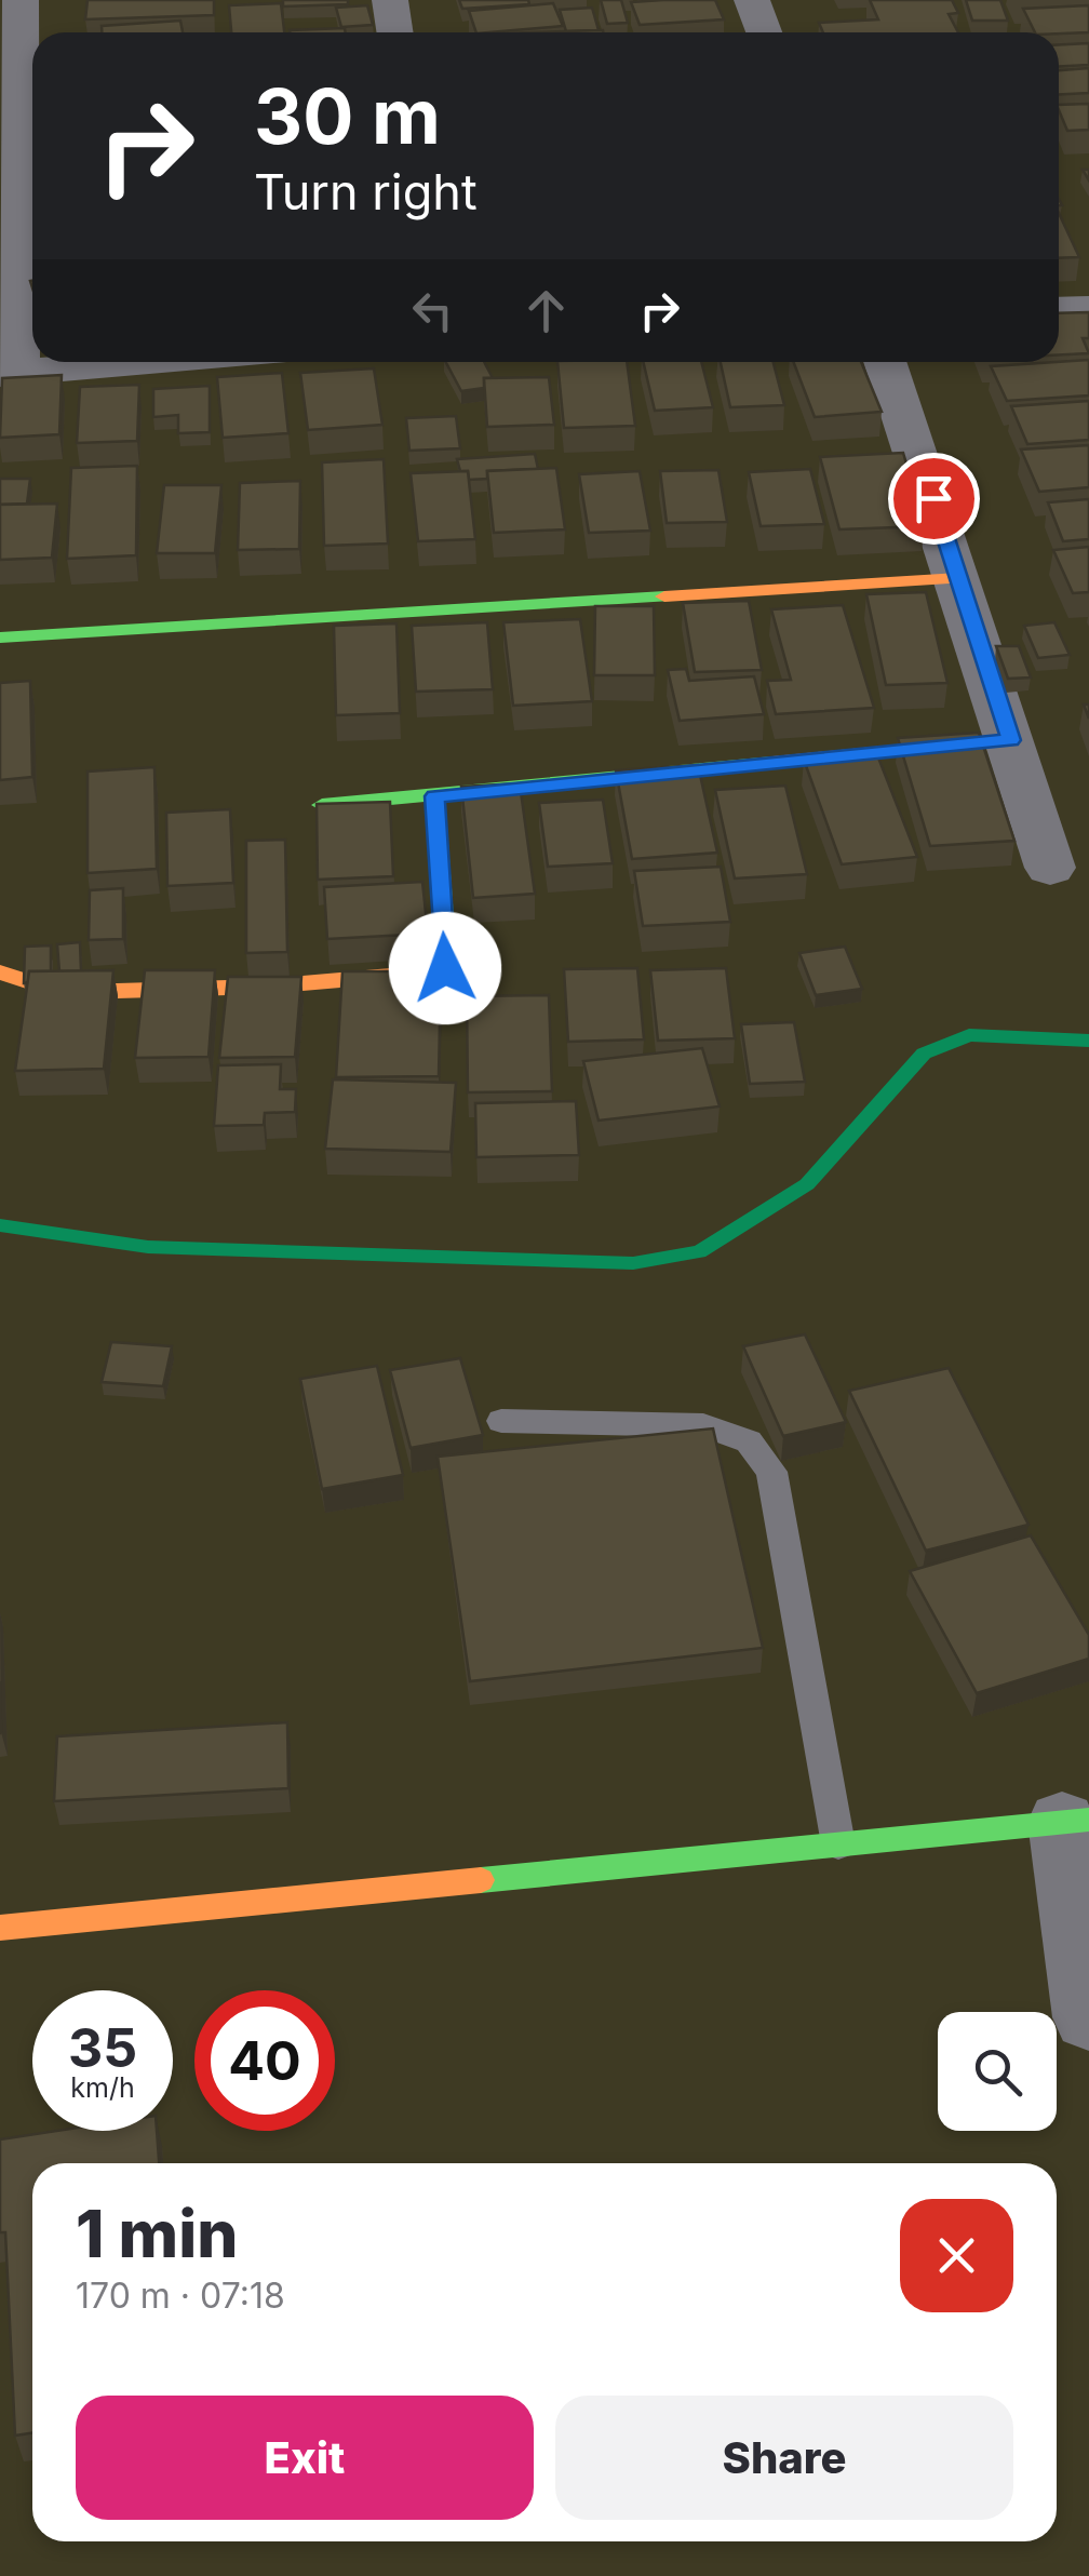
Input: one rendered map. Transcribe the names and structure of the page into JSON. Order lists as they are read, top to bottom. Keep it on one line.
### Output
{"page":{"turn":["30 m","Turn right"],"speed":"35 km/h","limit":"40","heading":["1 min","170 m · 07:18"],"buttons":["Exit","Share"]}}
